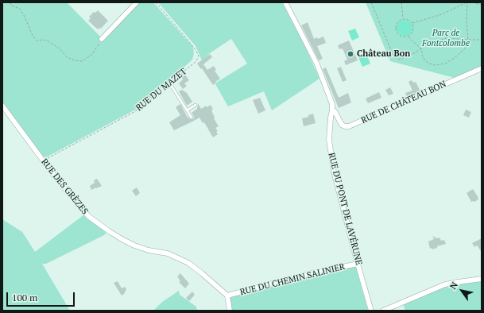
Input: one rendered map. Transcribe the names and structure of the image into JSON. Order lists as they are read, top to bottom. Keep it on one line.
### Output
{"streets":{"street":["RUE DE CHÂTEAU BON","RUE DES GRÈZES","RUE DU PONT DE LAVÉRUNE","RUE DU CHEMIN SALINIER"],"path":["RUE DU MAZET"]},"crossings":[["RUE DU MAZET","RUE DES GRÈZES"],["RUE DE CHÂTEAU BON","RUE DU PONT DE LAVÉRUNE"],["RUE DES GRÈZES","RUE DU CHEMIN SALINIER"],["RUE DU PONT DE LAVÉRUNE","RUE DU CHEMIN SALINIER"]],"parks":["Parc de Fontcolombe"],"places":["Château Bon"],"scale_bar":"100 m","north":"top left"}
